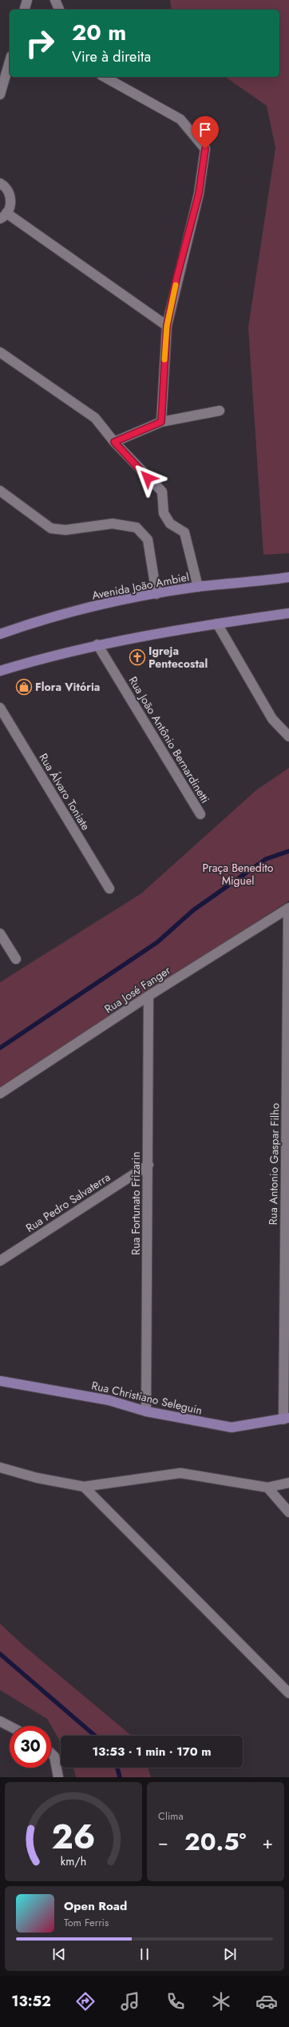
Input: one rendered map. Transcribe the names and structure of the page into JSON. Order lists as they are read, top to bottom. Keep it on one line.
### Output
{"streets":{"main road":["Avenida João Ambiel","Rua Christiano Seleguin"],"street":["Rua João Antônio Bernardinetti","Rua Álvaro Toniate","Rua José Fanger","Rua Antonio Gaspar Filho","Rua Pedro Salvaterra","Rua Fortunato Frizarin"]},"crossings":[["Rua José Fanger","Rua Antonio Gaspar Filho"],["Rua José Fanger","Rua Fortunato Frizarin"],["Rua Antonio Gaspar Filho","Rua Christiano Seleguin"],["Rua Pedro Salvaterra","Rua Fortunato Frizarin"],["Rua Fortunato Frizarin","Rua Christiano Seleguin"]],"parks":["Praça Benedito Miguel"],"places":{"church":["Igreja Pentecostal"],"shop":["Flora Vitória"]},"page":{"turn":["20 m","Vire à direita"],"limit":"30","trip":"13:53 · 1 min · 170 m","tile":"Clima","heat":["−","20.5°","+"],"song":["Open Road","Tom Ferris"],"tabs":"13:52","gauge":["26","km/h"]}}
